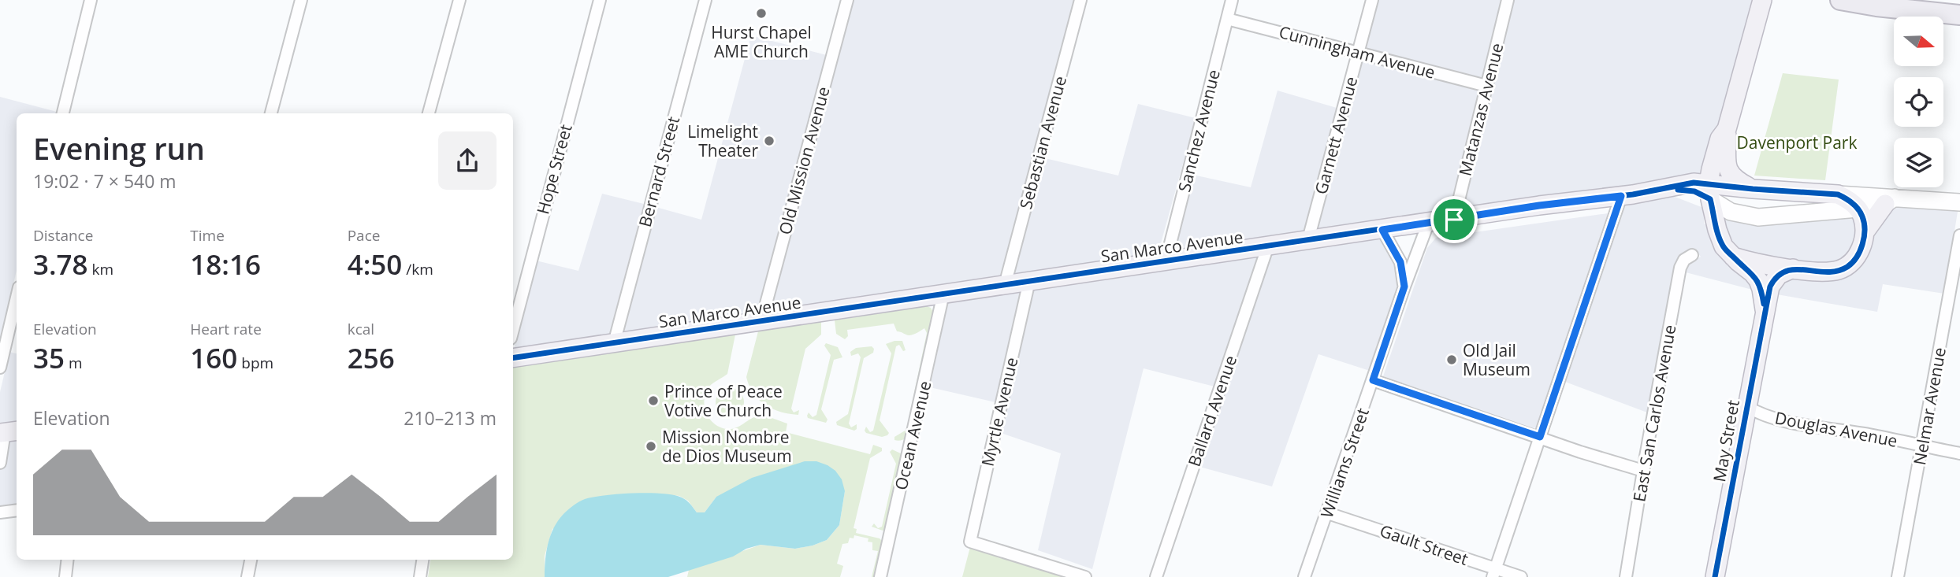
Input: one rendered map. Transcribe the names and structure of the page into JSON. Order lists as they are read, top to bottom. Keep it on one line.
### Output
{"streets":{"main road":["San Marco Avenue","May Street"],"street":["Cunningham Avenue","Matanzas Avenue","Sanchez Avenue","Garnett Avenue","Sebastian Avenue","Old Mission Avenue","Hope Street","Bernard Street","Nelmar Avenue","Ballard Avenue","Myrtle Avenue","East San Carlos Avenue","Douglas Avenue","Ocean Avenue","Williams Street","Gault Street"]},"crossings":[["Cunningham Avenue","Matanzas Avenue"],["Cunningham Avenue","Sanchez Avenue"],["Cunningham Avenue","Garnett Avenue"],["Matanzas Avenue","San Marco Avenue"],["Sanchez Avenue","San Marco Avenue"],["Garnett Avenue","San Marco Avenue"],["Sebastian Avenue","San Marco Avenue"],["Old Mission Avenue","San Marco Avenue"],["Bernard Street","San Marco Avenue"],["San Marco Avenue","Ballard Avenue"],["San Marco Avenue","Myrtle Avenue"],["San Marco Avenue","Ocean Avenue"],["San Marco Avenue","May Street"],["San Marco Avenue","Williams Street"],["Nelmar Avenue","Douglas Avenue"],["Douglas Avenue","May Street"],["Williams Street","Gault Street"]],"parks":["Davenport Park"],"places":["Hurst Chapel AME Church","Limelight Theater","Old Jail Museum","Prince of Peace Votive Church","Mission Nombre de Dios Museum"],"north":"right","page":{"heading":["Evening run","19:02 · 7 × 540 m"],"stats":[["Distance","3.78 km"],["Time","18:16"],["Pace","4:50 /km"],["Elevation","35 m"],["Heart rate","160 bpm"],["kcal","256"]],"chart":["Elevation","210–213 m"]}}
